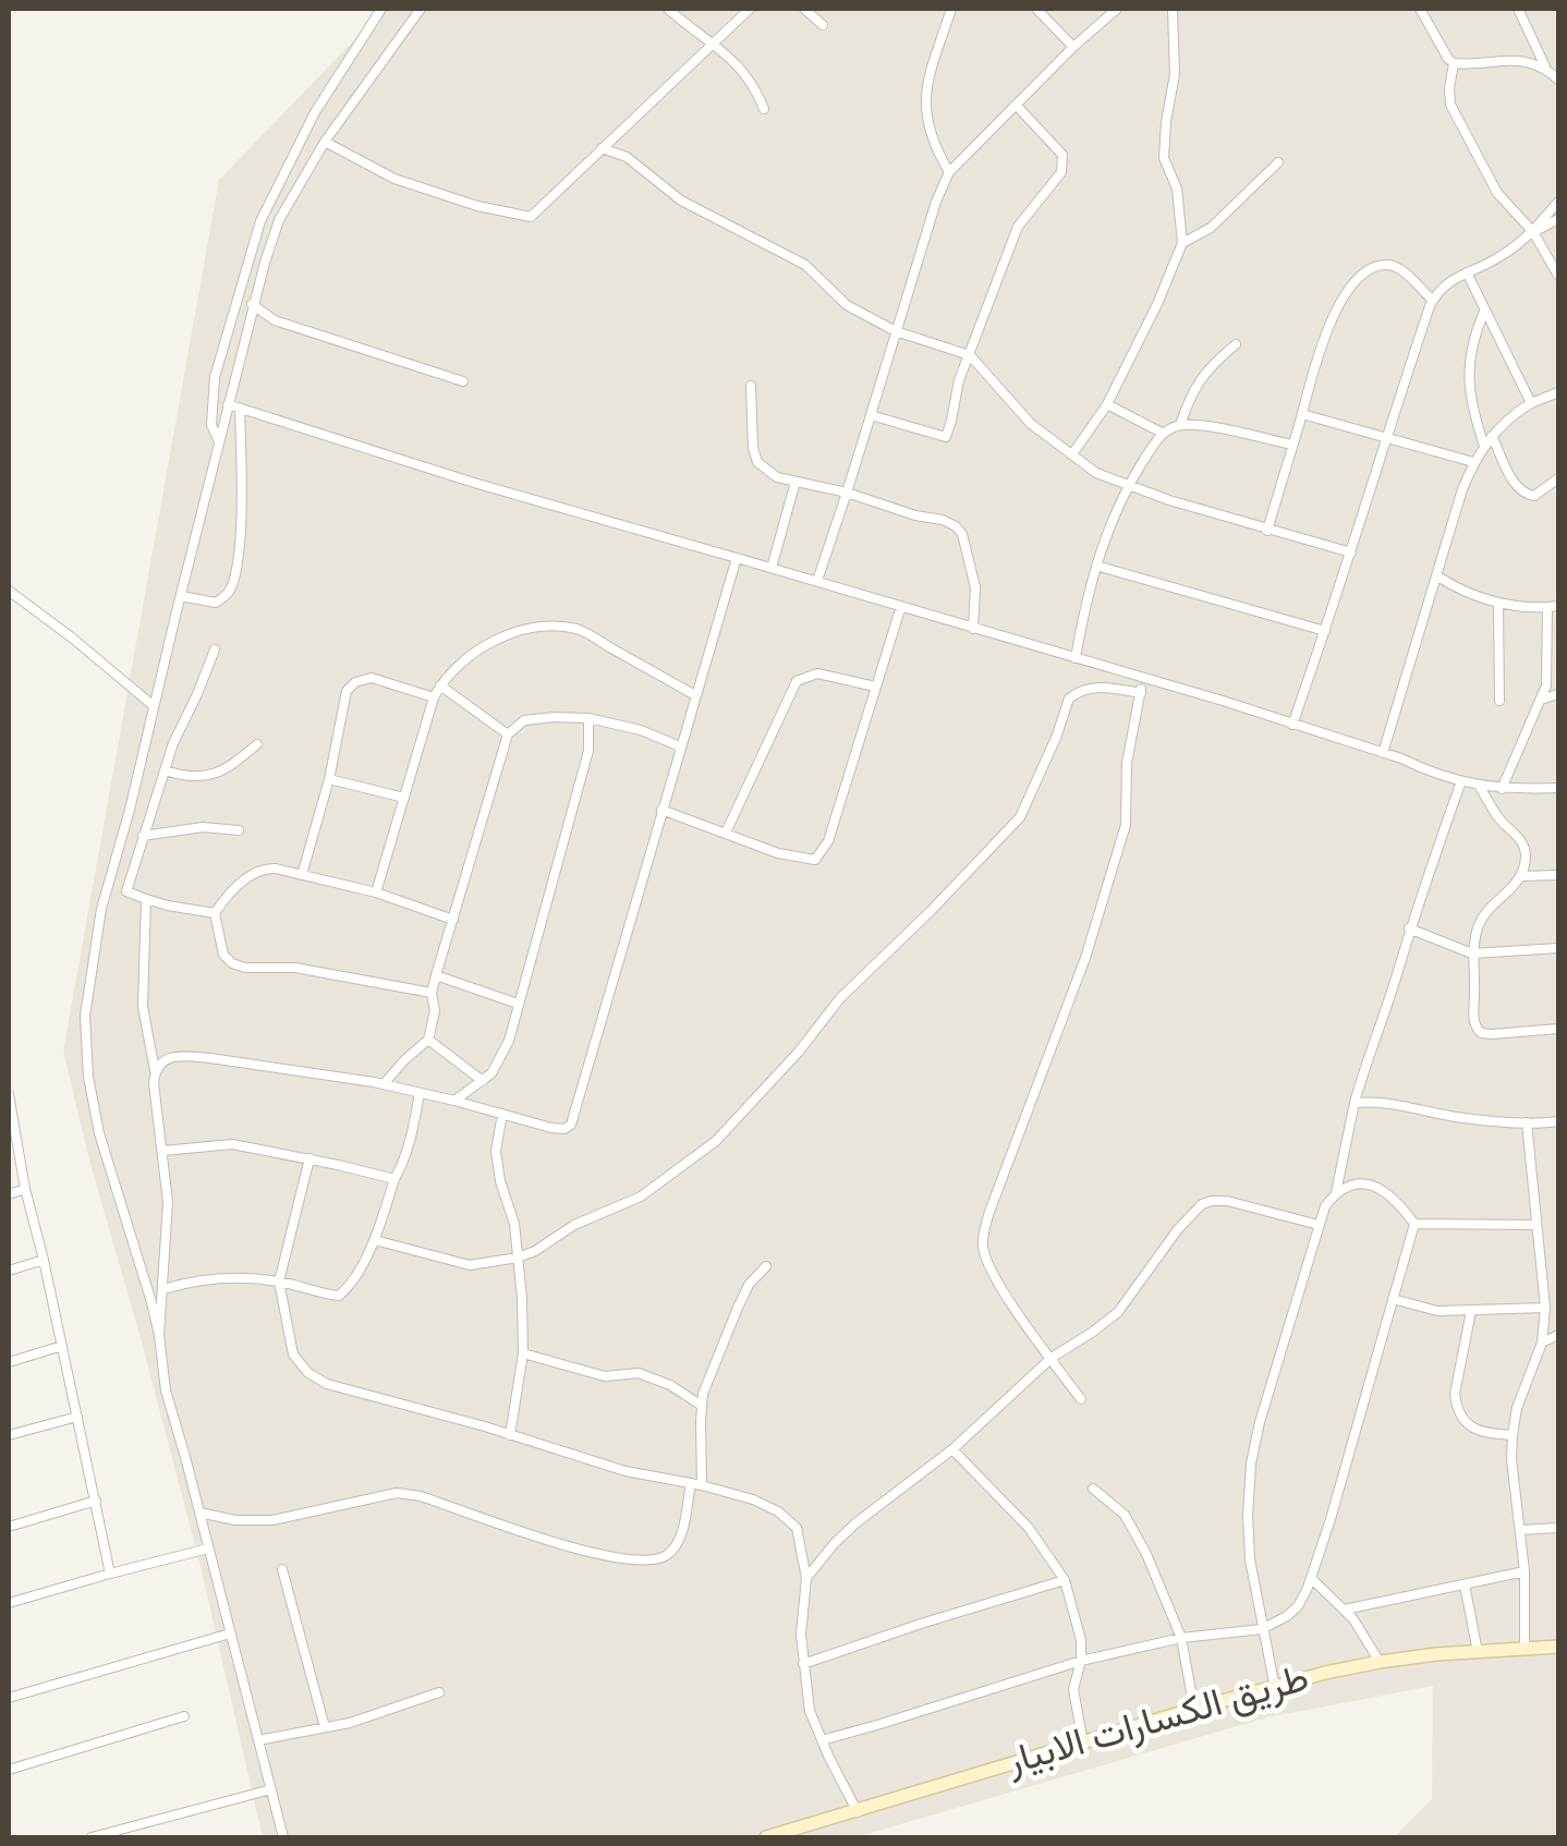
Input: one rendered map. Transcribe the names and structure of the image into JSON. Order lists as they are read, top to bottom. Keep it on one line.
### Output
{"streets":{"street":["طريق الكسارات الابيار"]}}
